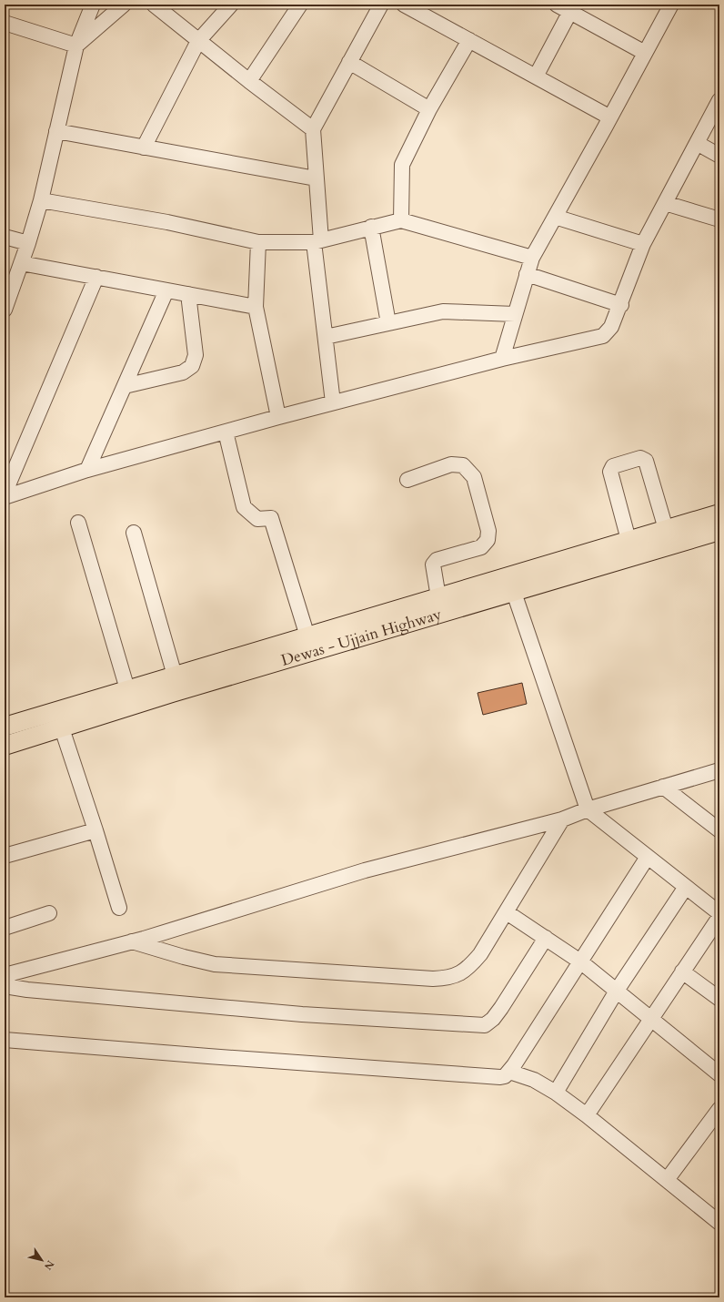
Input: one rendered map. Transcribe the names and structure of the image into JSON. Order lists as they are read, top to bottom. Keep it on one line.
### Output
{"streets":{"main road":["Dewas - Ujjain Highway"]},"north":"bottom right"}
